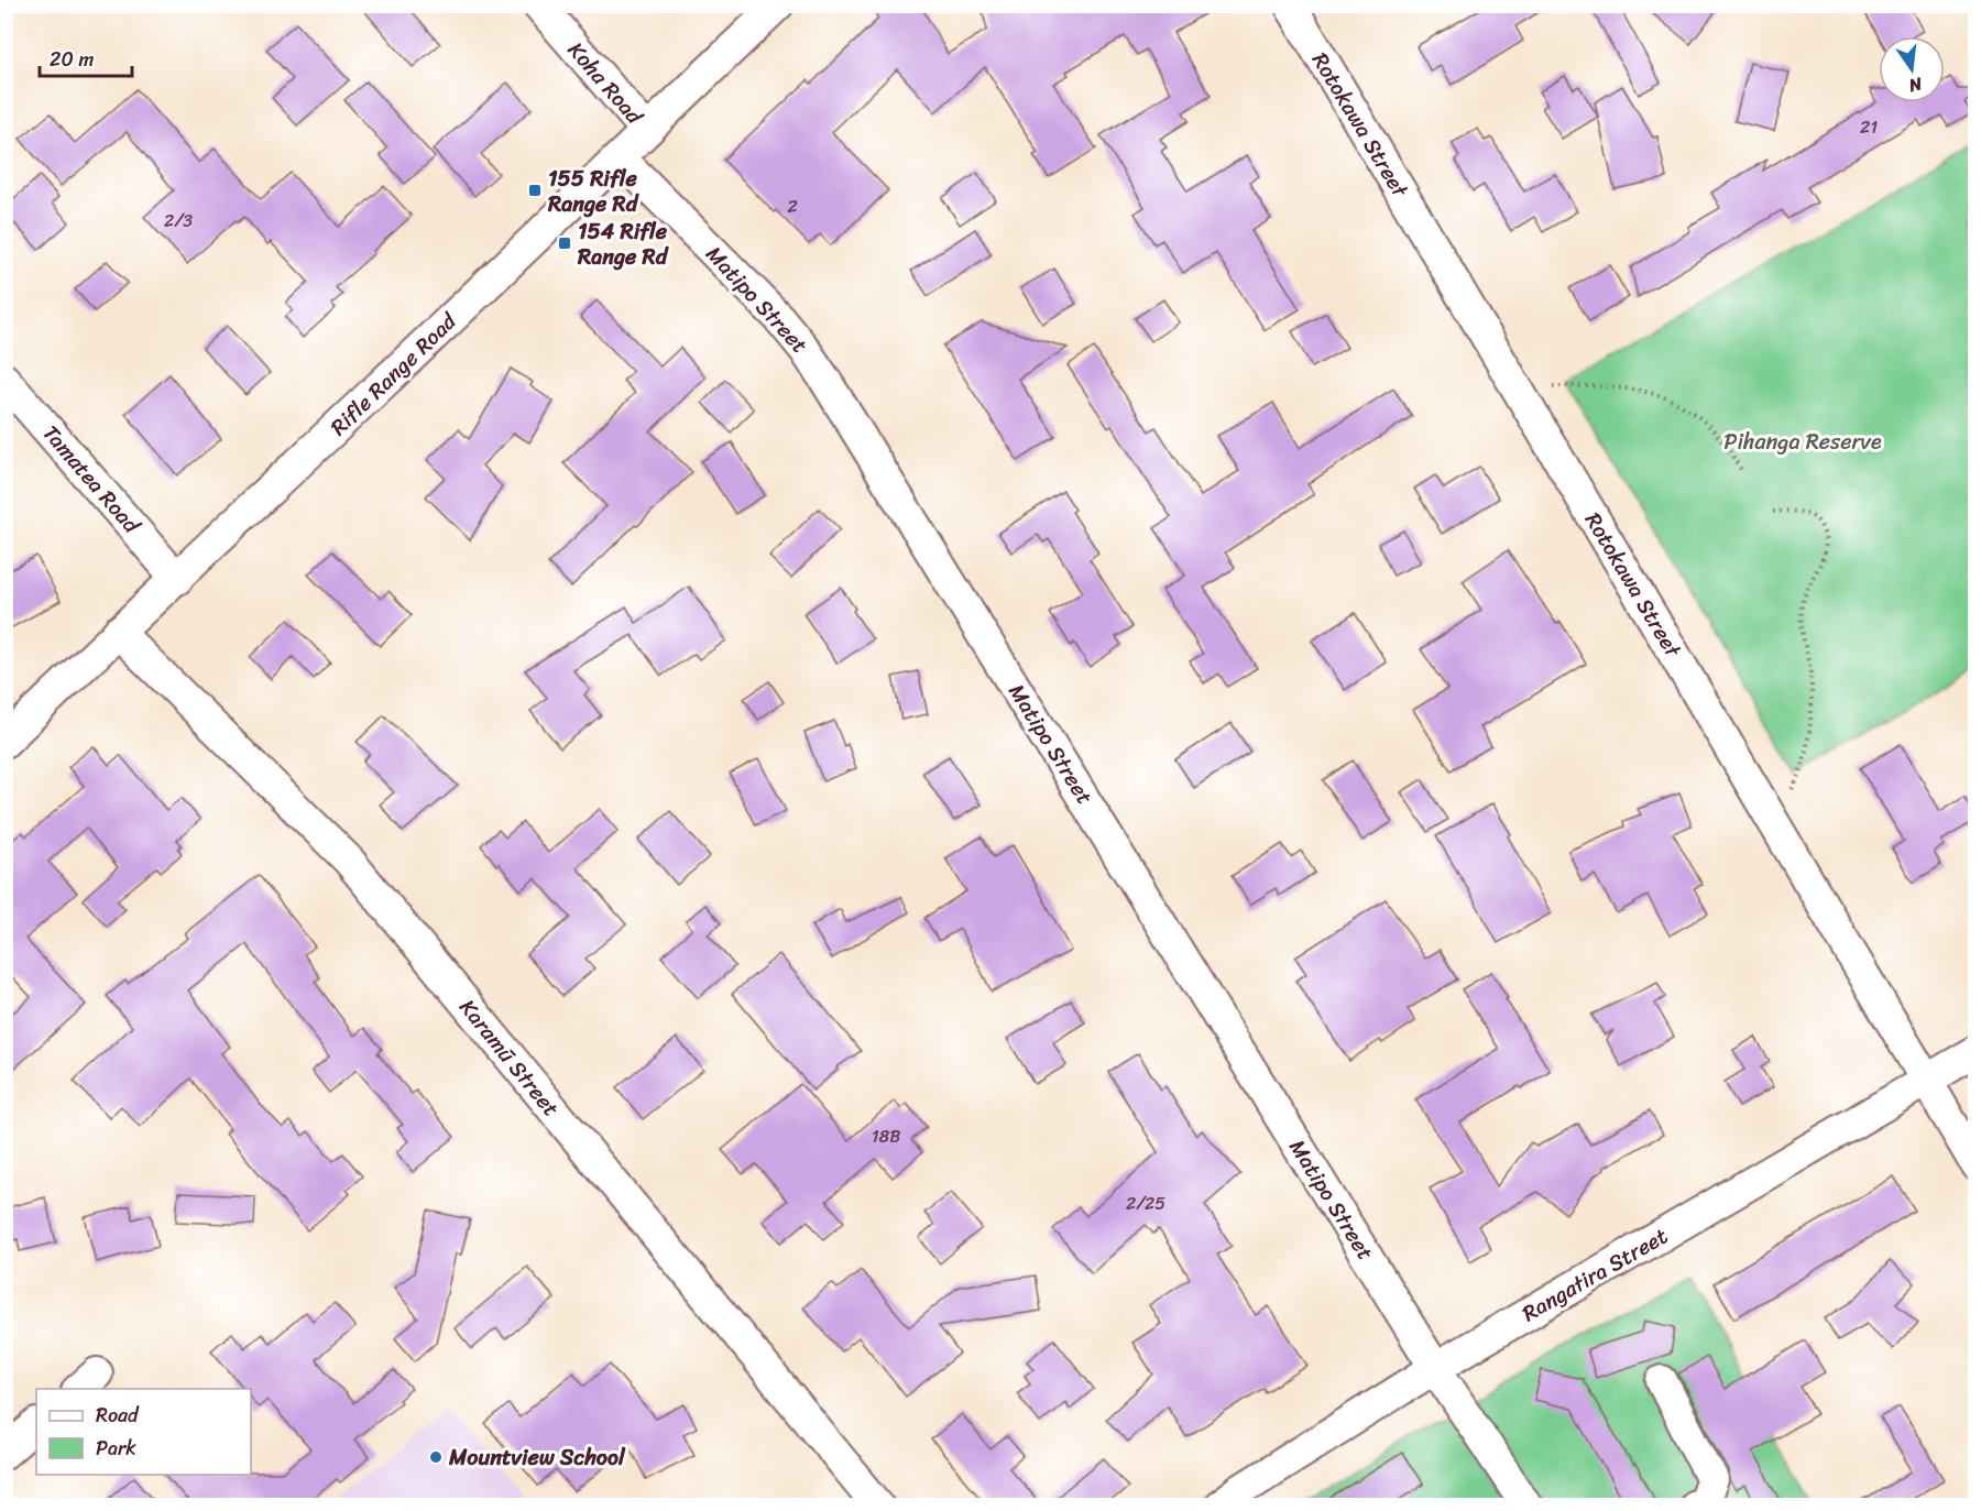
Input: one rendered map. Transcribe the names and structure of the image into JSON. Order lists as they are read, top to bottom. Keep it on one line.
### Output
{"streets":{"street":["Koha Road","Rotokawa Street","Matipo Street","Rifle Range Road","Tamatea Road","Karamū Street","Rangatira Street"]},"crossings":[["Koha Road","Rifle Range Road"],["Rotokawa Street","Rangatira Street"],["Matipo Street","Rifle Range Road"],["Matipo Street","Rangatira Street"],["Rifle Range Road","Tamatea Road"],["Rifle Range Road","Karamū Street"]],"parks":["Pihanga Reserve"],"places":{"transit":["155 Rifle Range Rd","154 Rifle Range Rd"],"other":["Mountview School"]},"house_numbers":["21","2","2/3","18B","2/25"],"legend":["Road","Park"],"scale_bar":"20 m","north":"bottom"}
